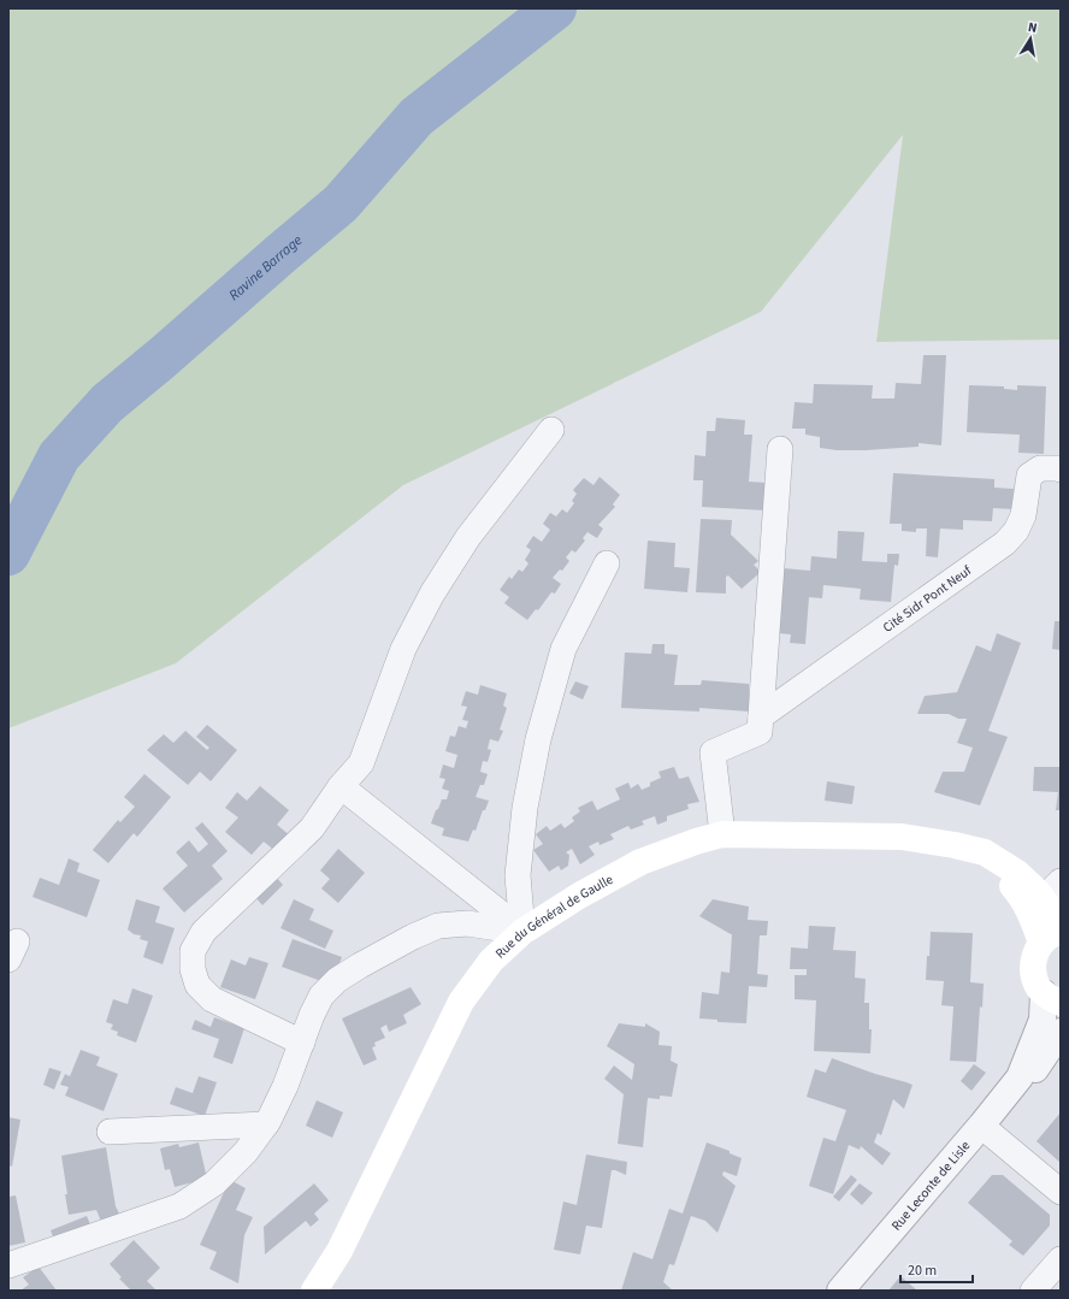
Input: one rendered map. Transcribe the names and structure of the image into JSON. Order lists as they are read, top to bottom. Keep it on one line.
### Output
{"streets":{"main road":["Rue du Général de Gaulle"],"street":["Cité Sidr Pont Neuf","Rue Leconte de Lisle"]},"crossings":[["Cité Sidr Pont Neuf","Rue du Général de Gaulle"]],"water":["Ravine Barrage"],"scale_bar":"20 m","north":"top"}
